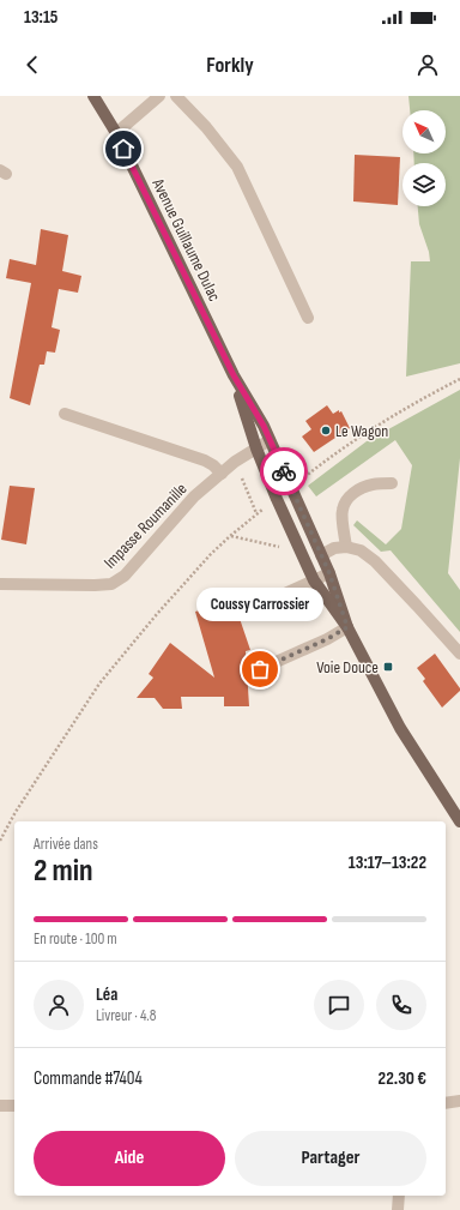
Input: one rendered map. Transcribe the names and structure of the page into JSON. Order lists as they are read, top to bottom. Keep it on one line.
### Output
{"streets":{"main road":["Avenue Guillaume Dulac"],"street":["Impasse Roumanille"]},"crossings":[["Avenue Guillaume Dulac","Impasse Roumanille"]],"places":{"other":["Le Wagon","Coussy Carrossier"],"transit":["Voie Douce"]},"north":"top left","page":{"status":"13:15","header":"Forkly","bubble":"Coussy Carrossier","heading":["2 min","Arrivée dans","13:17–13:22"],"panel":["Léa","Livreur · 4.8","Commande #7404","22.30 €"],"bar":"En route · 100 m","buttons":["Aide","Partager"]}}
